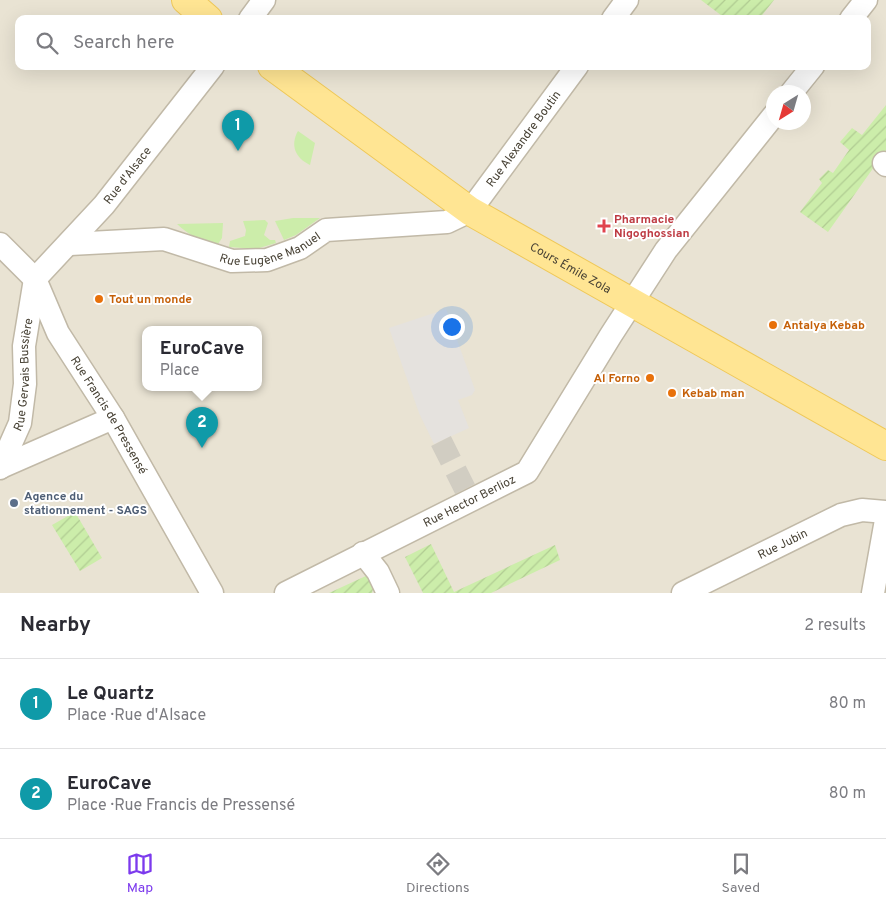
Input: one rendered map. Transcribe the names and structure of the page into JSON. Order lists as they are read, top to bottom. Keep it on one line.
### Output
{"streets":{"main road":["Cours Émile Zola"],"street":["Rue Alexandre Boutin","Rue d'Alsace","Rue Eugène Manuel","Rue Gervais Bussière","Rue Francis de Pressensé","Rue Hector Berlioz","Rue Jubin"]},"crossings":[["Rue Alexandre Boutin","Rue Eugène Manuel"],["Rue Alexandre Boutin","Cours Émile Zola"],["Rue d'Alsace","Rue Eugène Manuel"],["Rue d'Alsace","Rue Gervais Bussière"],["Rue d'Alsace","Rue Francis de Pressensé"],["Rue Eugène Manuel","Cours Émile Zola"],["Cours Émile Zola","Rue Hector Berlioz"],["Rue Gervais Bussière","Rue Francis de Pressensé"]],"places":{"health":["Pharmacie Nigoghossian"],"other":["Tout un monde","Antalya Kebab","Al Forno","Kebab man","Agence du stationnement - SAGS"]},"north":"bottom left","page":{"search":"Search here","pins":["1","2"],"popup":["EuroCave","Place"],"heading":["Nearby","2 results"],"list":[{"mark":"1","name":"Le Quartz","note":"Place · Rue d'Alsace","value":"80 m"},{"mark":"2","name":"EuroCave","note":"Place · Rue Francis de Pressensé","value":"80 m"}],"nav":["Map","Directions","Saved"]}}
